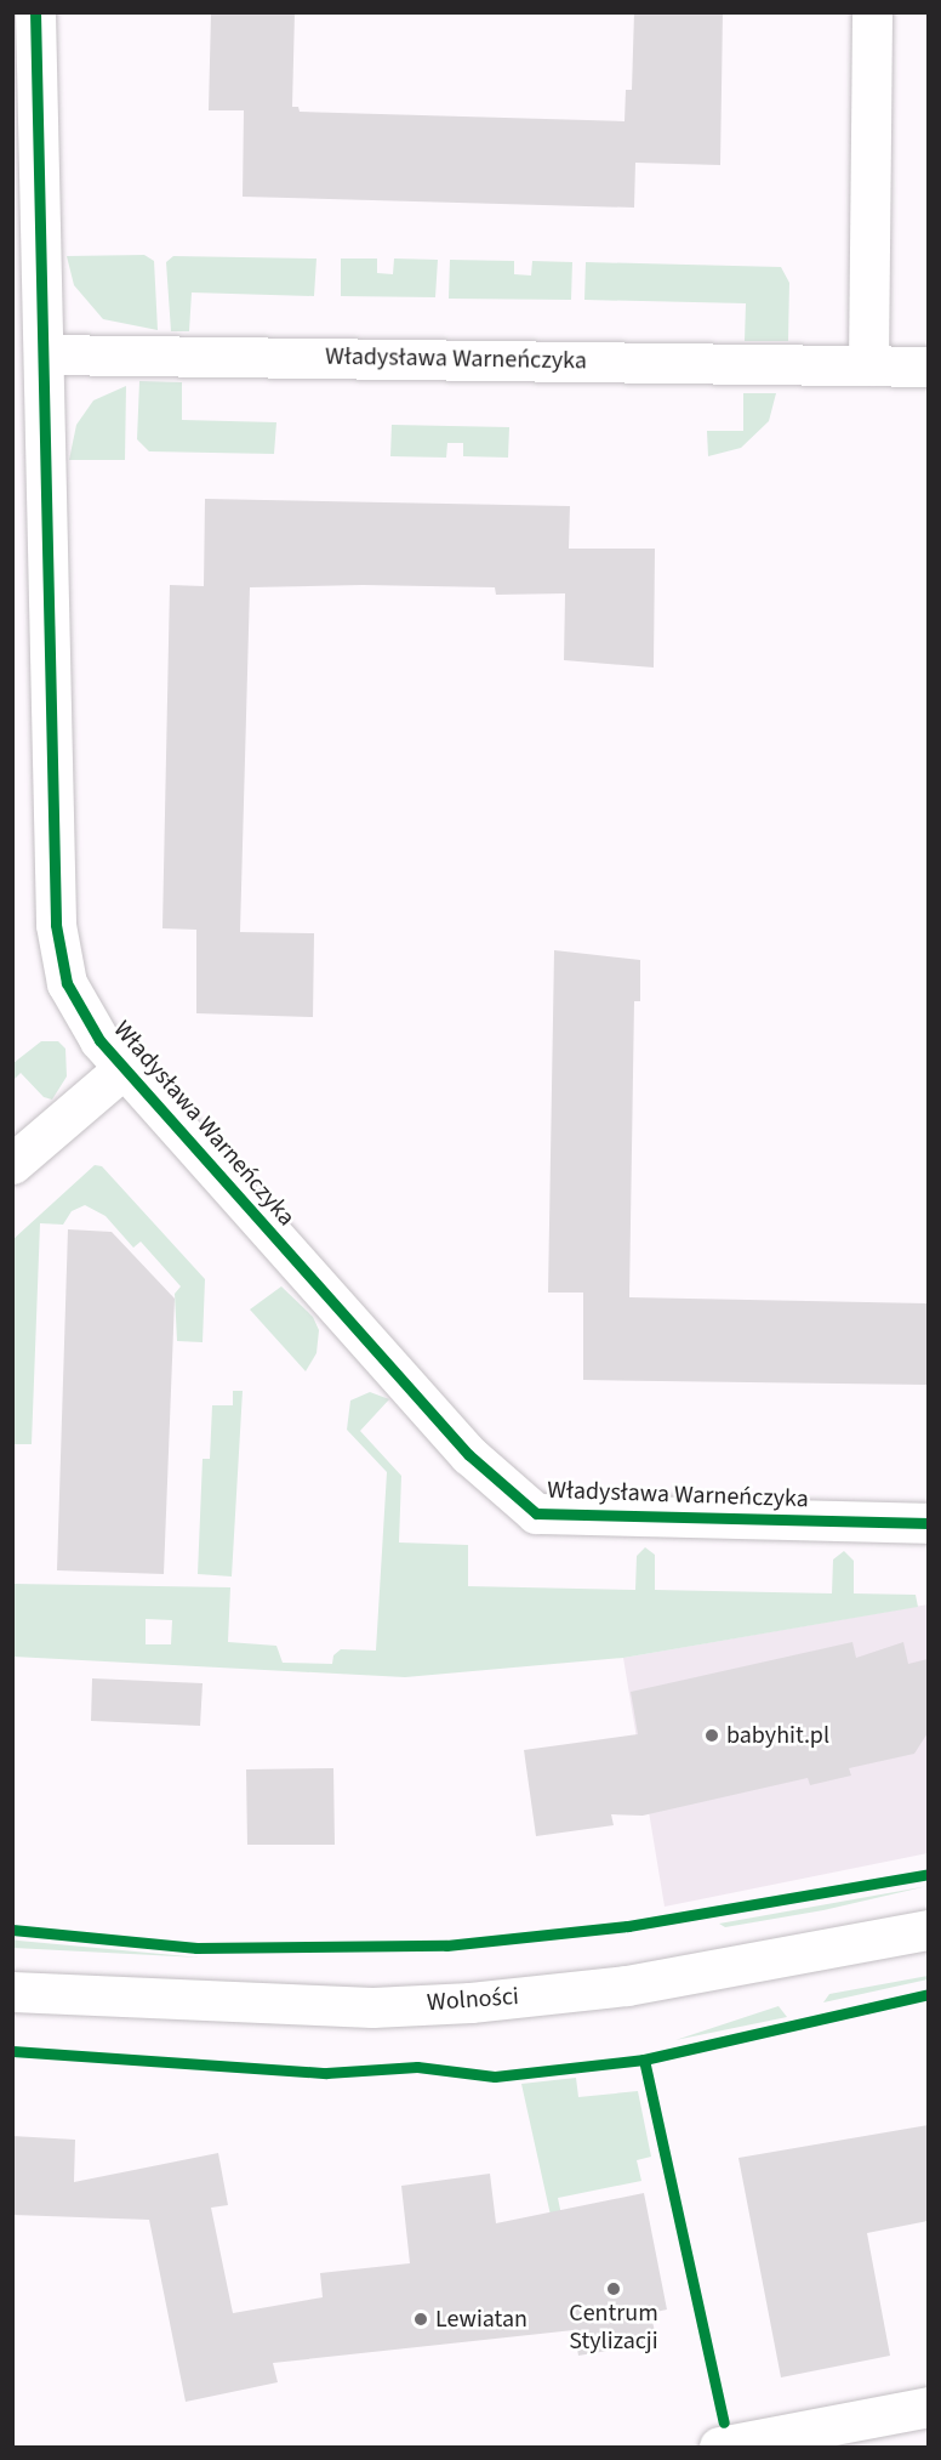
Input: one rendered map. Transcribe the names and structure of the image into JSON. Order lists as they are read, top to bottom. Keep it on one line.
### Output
{"streets":{"street":["Władysława Warneńczyka","Wolności"]},"places":["babyhit.pl","Centrum Stylizacji","Lewiatan"]}
